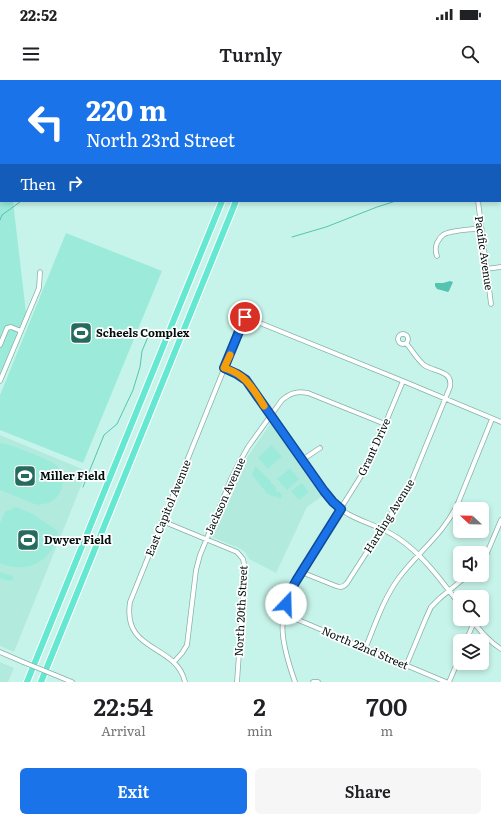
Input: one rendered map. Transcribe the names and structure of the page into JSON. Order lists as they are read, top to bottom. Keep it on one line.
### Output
{"streets":{"street":["Pacific Avenue","Grant Drive","Jackson Avenue","East Capitol Avenue","Harding Avenue","North 20th Street","North 22nd Street"]},"crossings":[["Grant Drive","Jackson Avenue"],["Grant Drive","East Capitol Avenue"],["Grant Drive","Harding Avenue"],["Grant Drive","North 22nd Street"],["Jackson Avenue","East Capitol Avenue"],["Jackson Avenue","North 20th Street"],["East Capitol Avenue","North 20th Street"]],"places":{"sports":["Scheels Complex","Miller Field","Dwyer Field"]},"north":"left","page":{"status":"22:52","header":"Turnly","turn":["220 m","North 23rd Street"],"then":"Then","eta":["22:54","Arrival","2","min","700","m"],"buttons":["Exit","Share"]}}
